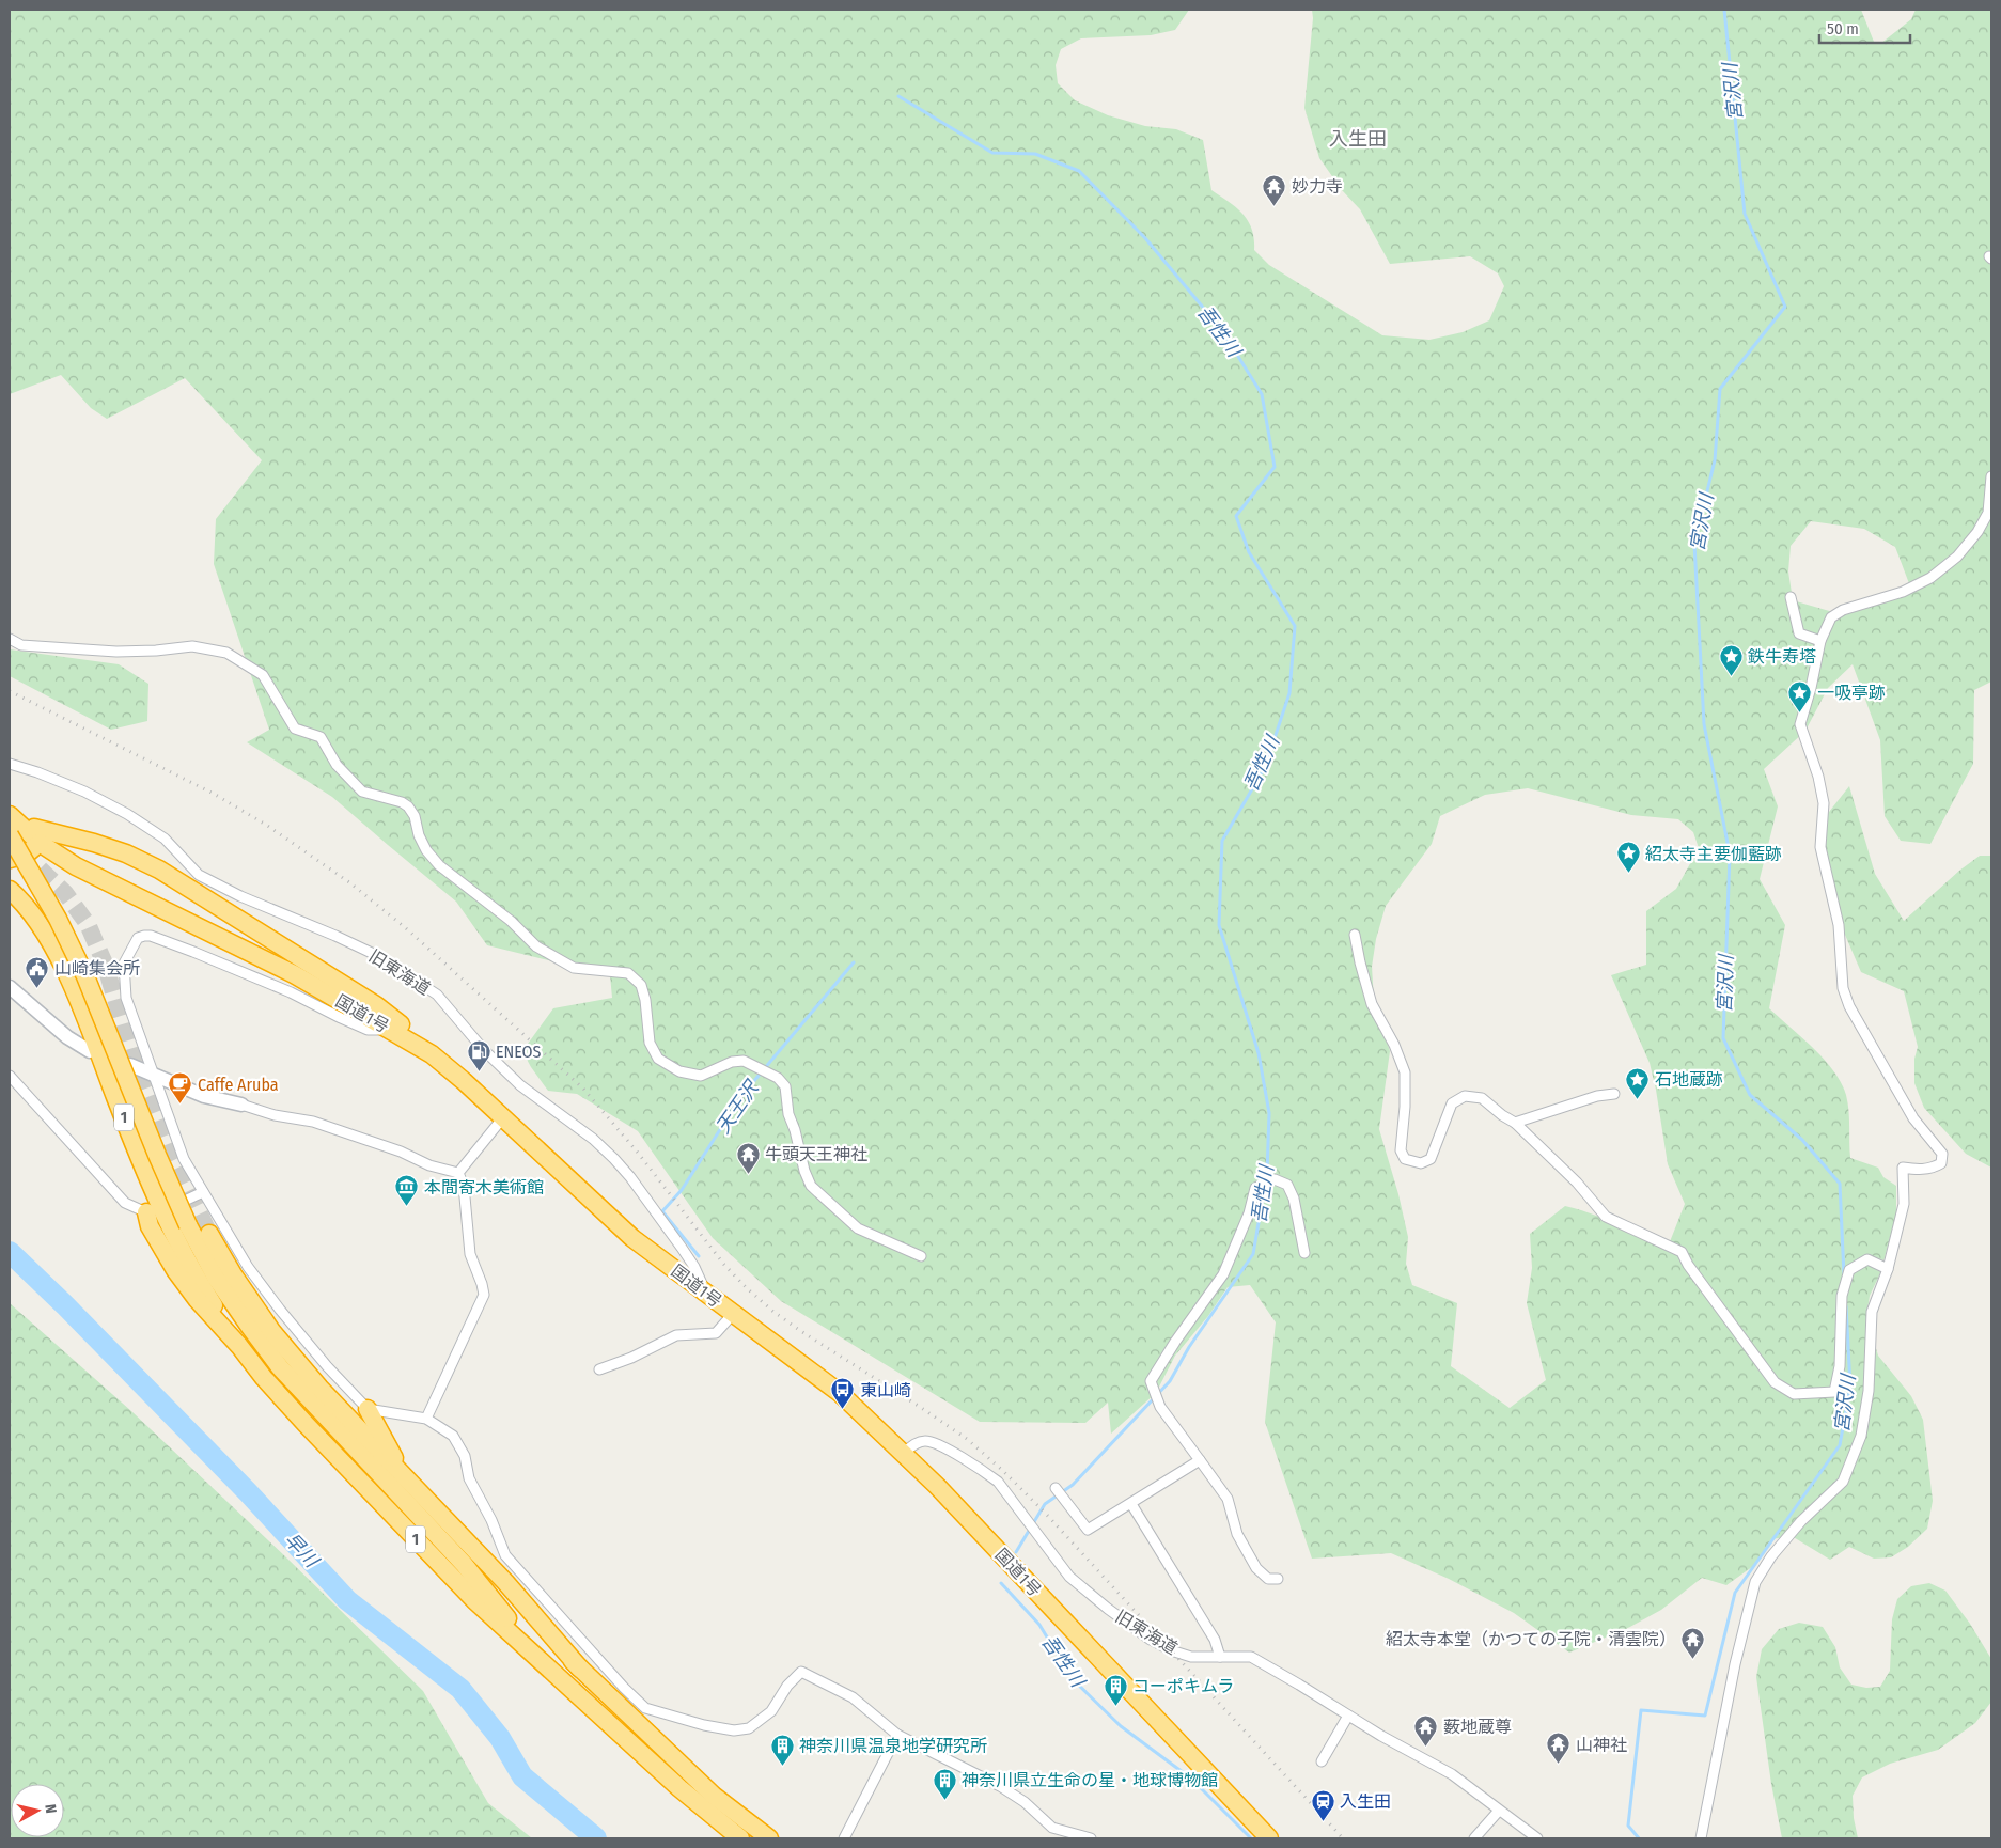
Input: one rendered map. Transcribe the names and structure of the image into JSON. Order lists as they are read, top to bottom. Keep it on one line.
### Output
{"streets":{"highway":["国道1号","1"],"street":["旧東海道"]},"crossings":[["旧東海道","国道1号"]],"districts":["入生田"],"water":["宮沢川","吾性川","天王沢","早川"],"places":{"temple":["妙力寺","牛頭天王神社","紹太寺本堂（かつての子院・清雲院）","薮地蔵尊","山神社"],"place":["鉄牛寿塔","一吸亭跡","紹太寺主要伽藍跡","石地蔵跡"],"public building":["山崎集会所"],"fuel station":["ENEOS"],"cafe":["Caffe Aruba"],"museum":["本間寄木美術館"],"bus stop":["東山崎"],"building":["コーポキムラ","神奈川県温泉地学研究所","神奈川県立生命の星・地球博物館"],"station":["入生田"]},"scale_bar":"50 m","north":"right"}
